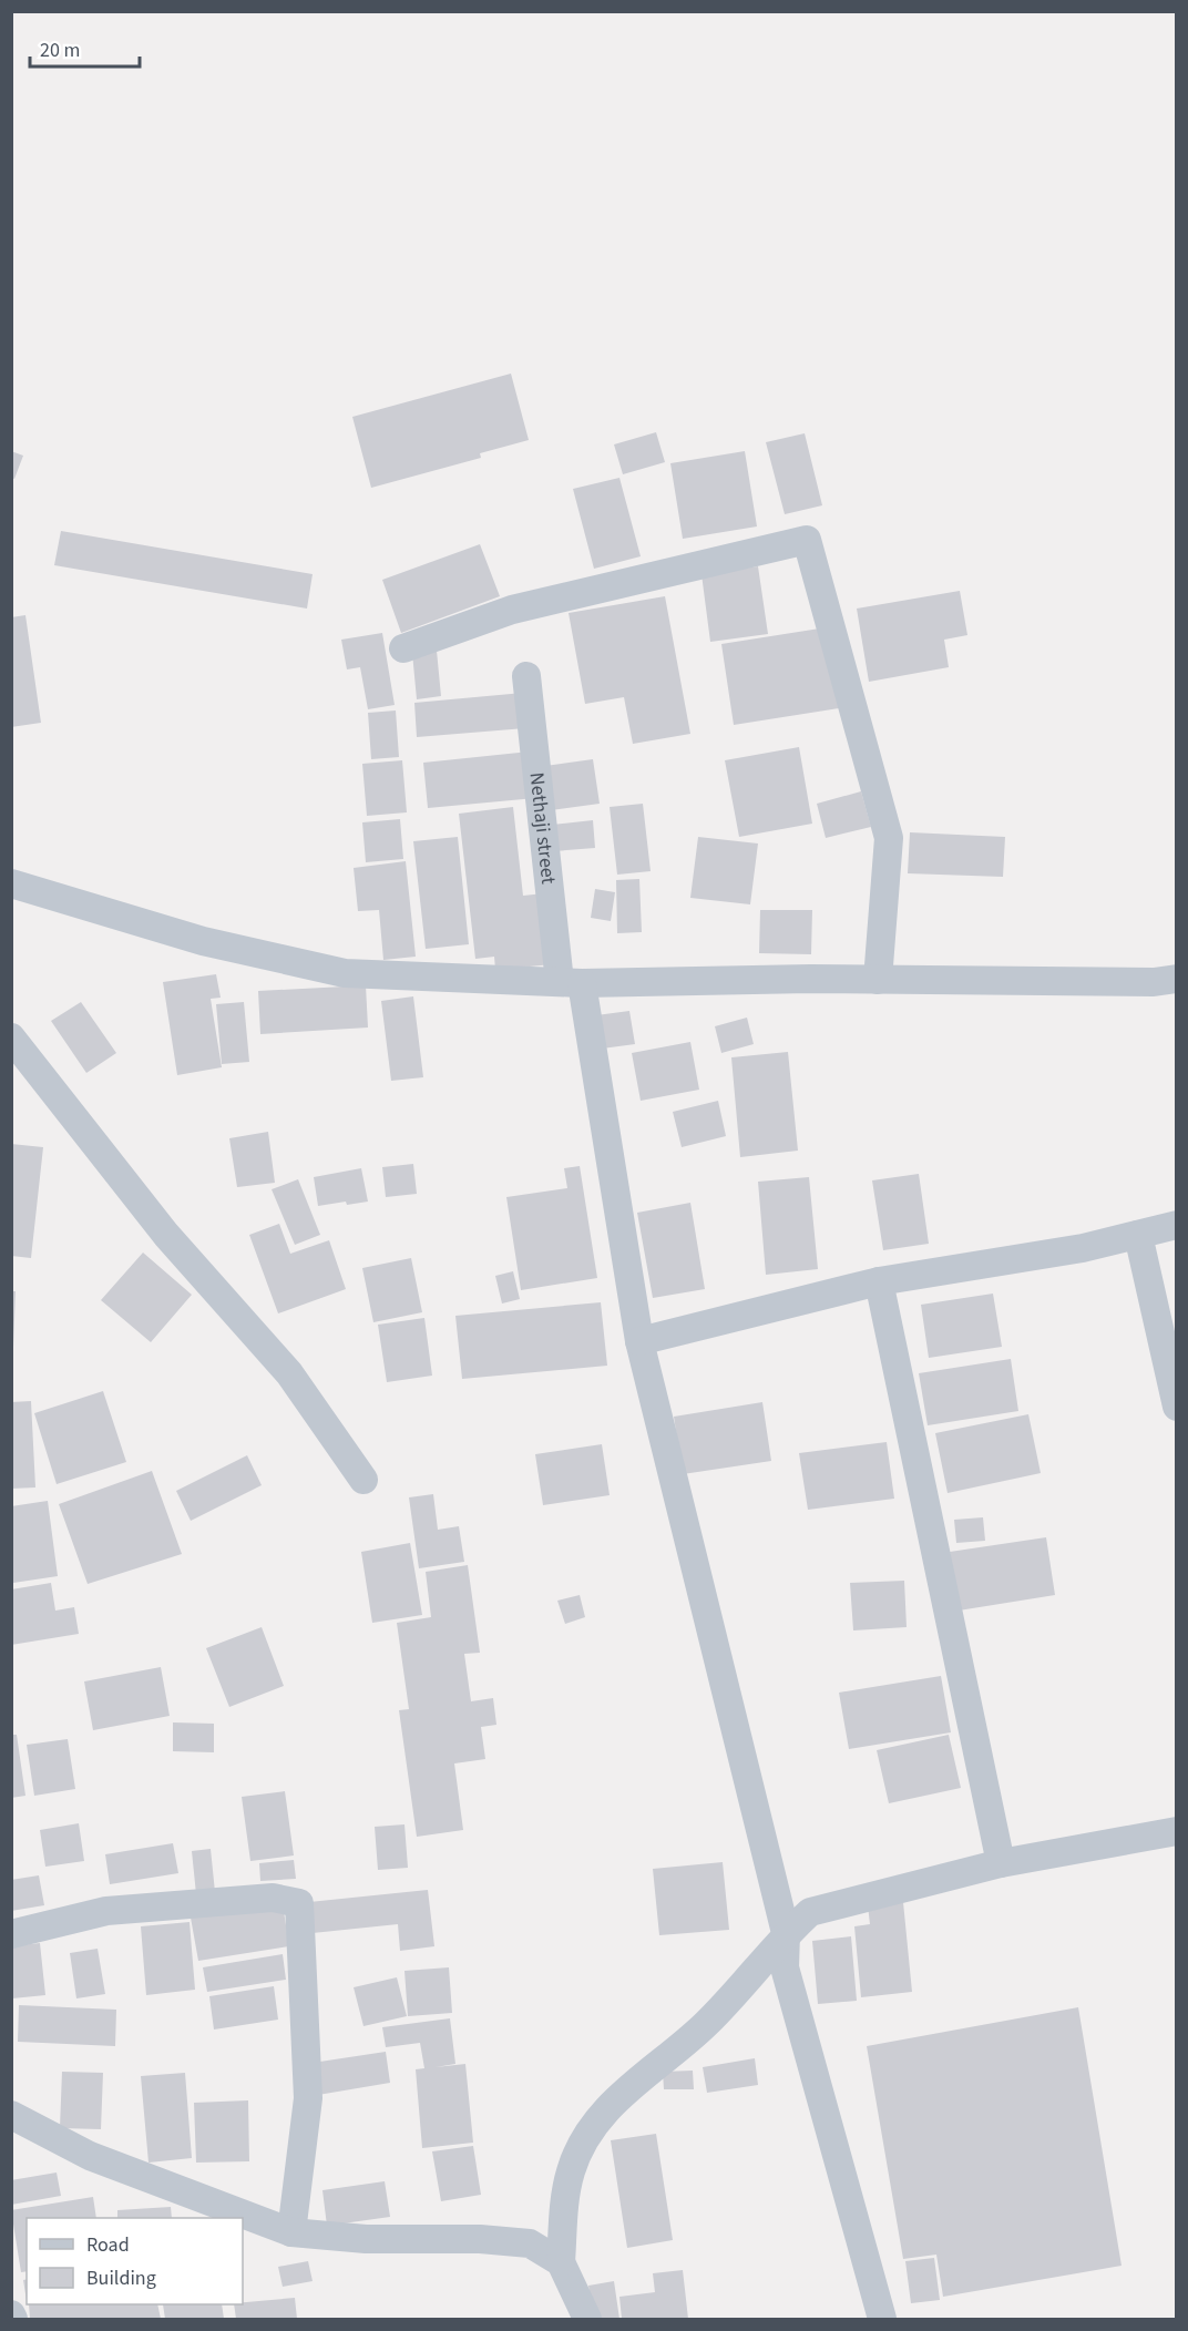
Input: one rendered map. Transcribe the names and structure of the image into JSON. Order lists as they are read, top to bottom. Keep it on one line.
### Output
{"streets":{"street":["Nethaji street"]},"legend":["Road","Building"],"scale_bar":"20 m"}
